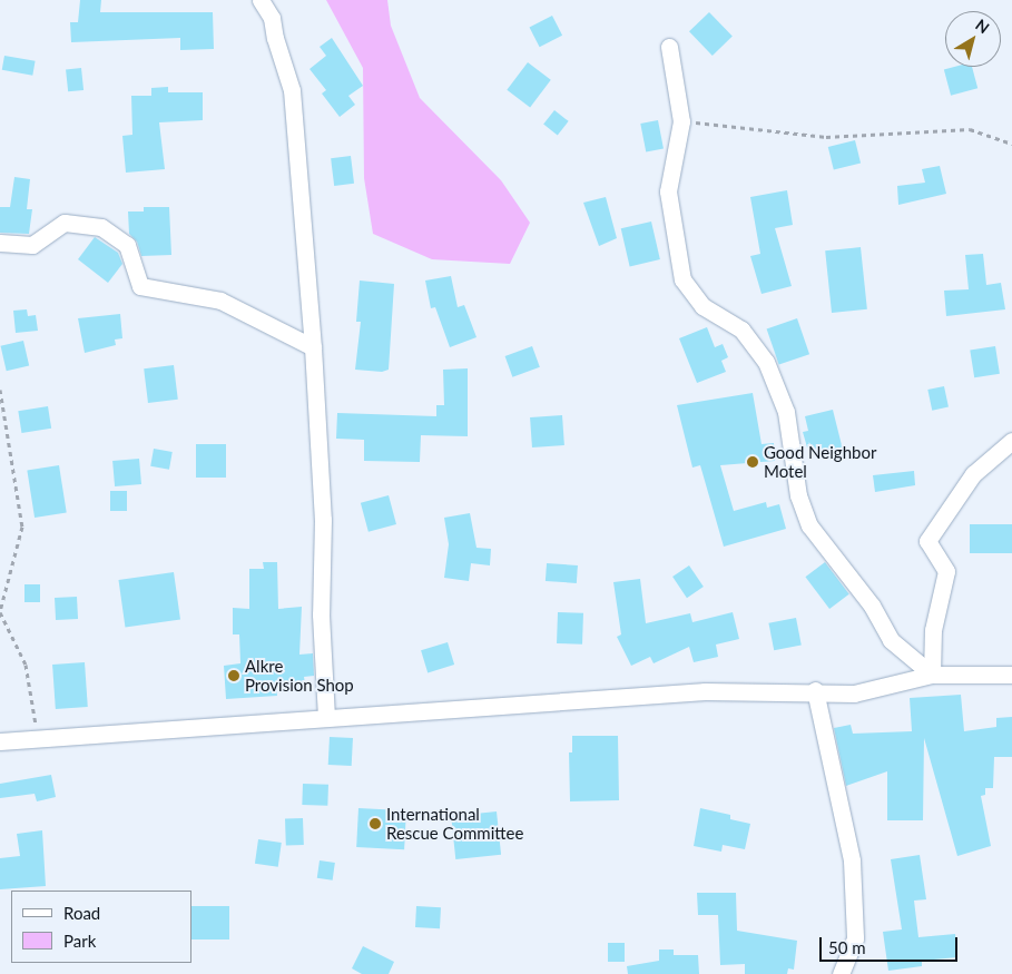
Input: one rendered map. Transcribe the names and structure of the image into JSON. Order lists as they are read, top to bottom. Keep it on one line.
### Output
{"places":["Good Neighbor Motel","Alkre Provision Shop","International Rescue Committee"],"legend":["Road","Park"],"scale_bar":"50 m","north":"top right"}
